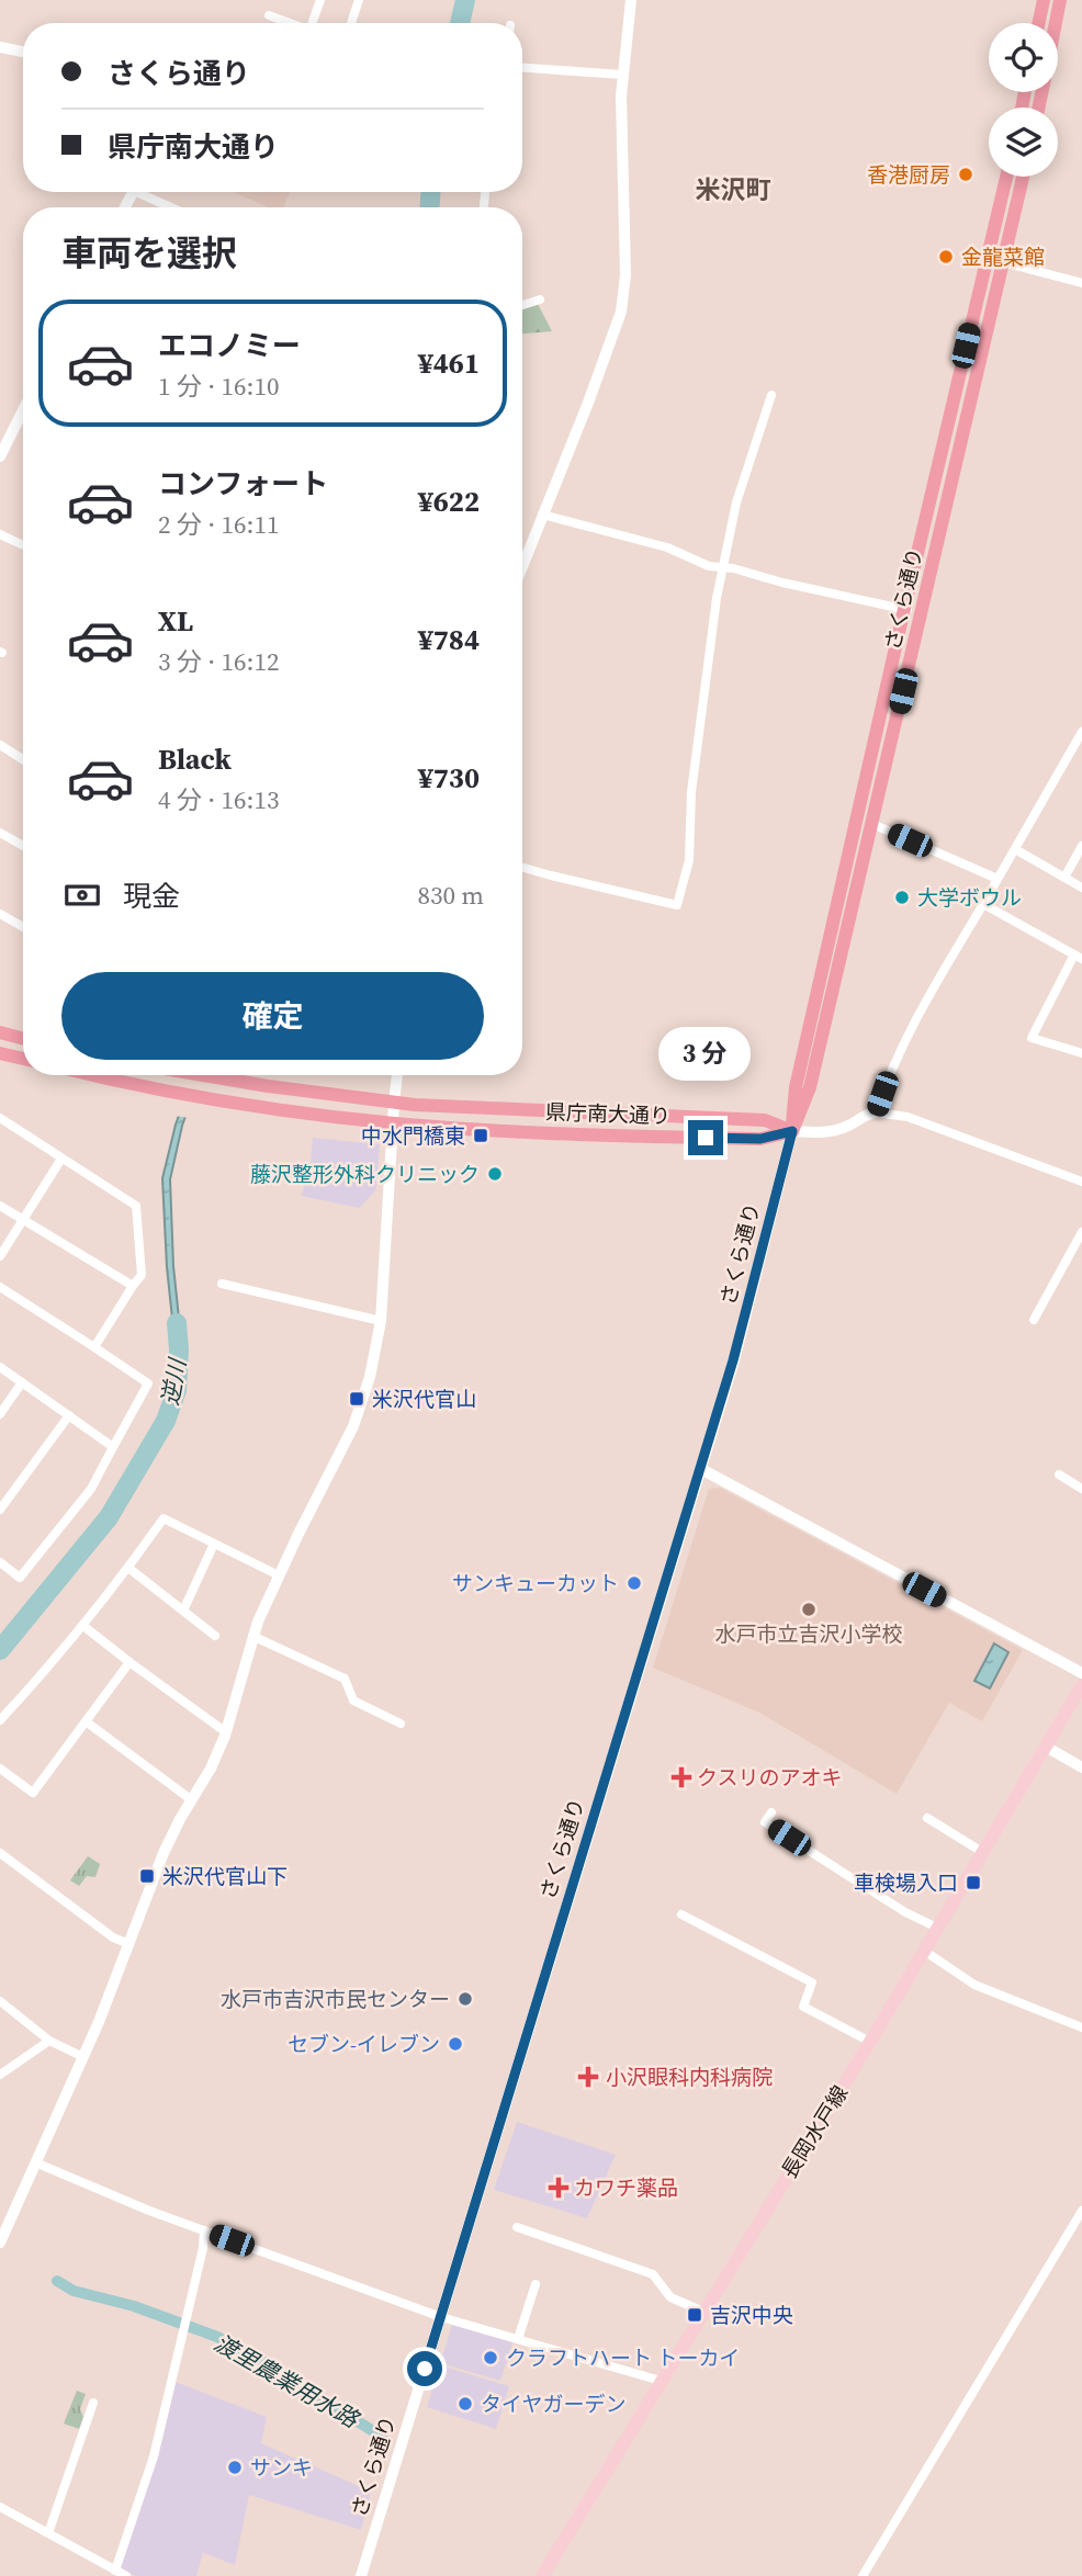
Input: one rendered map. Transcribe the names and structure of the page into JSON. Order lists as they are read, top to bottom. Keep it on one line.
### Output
{"streets":{"main road":["さくら通り","県庁南大通り","長岡水戸線"]},"crossings":[["さくら通り","県庁南大通り"]],"districts":["米沢町"],"water":["逆川","渡里農業用水路"],"places":{"other":["香港厨房","金龍菜館","大学ボウル","藤沢整形外科クリニック","サンキューカット","水戸市立吉沢小学校","水戸市吉沢市民センター","セブン-イレブン","クラフトハート トーカイ","タイヤガーデン","サンキ"],"transit":["中水門橋東","米沢代官山","米沢代官山下","車検場入口","吉沢中央"],"health":["クスリのアオキ","小沢眼科内科病院","カワチ薬品"]},"page":{"banner":["さくら通り","県庁南大通り"],"heading":"車両を選択","list":[{"name":"エコノミー","note":"1 分 · 16:10","value":"¥461"},{"name":"コンフォート","note":"2 分 · 16:11","value":"¥622"},{"name":"XL","note":"3 分 · 16:12","value":"¥784"},{"name":"Black","note":"4 分 · 16:13","value":"¥730"}],"pay":["現金","830 m"],"buttons":"確定","bubble":"3 分"}}
